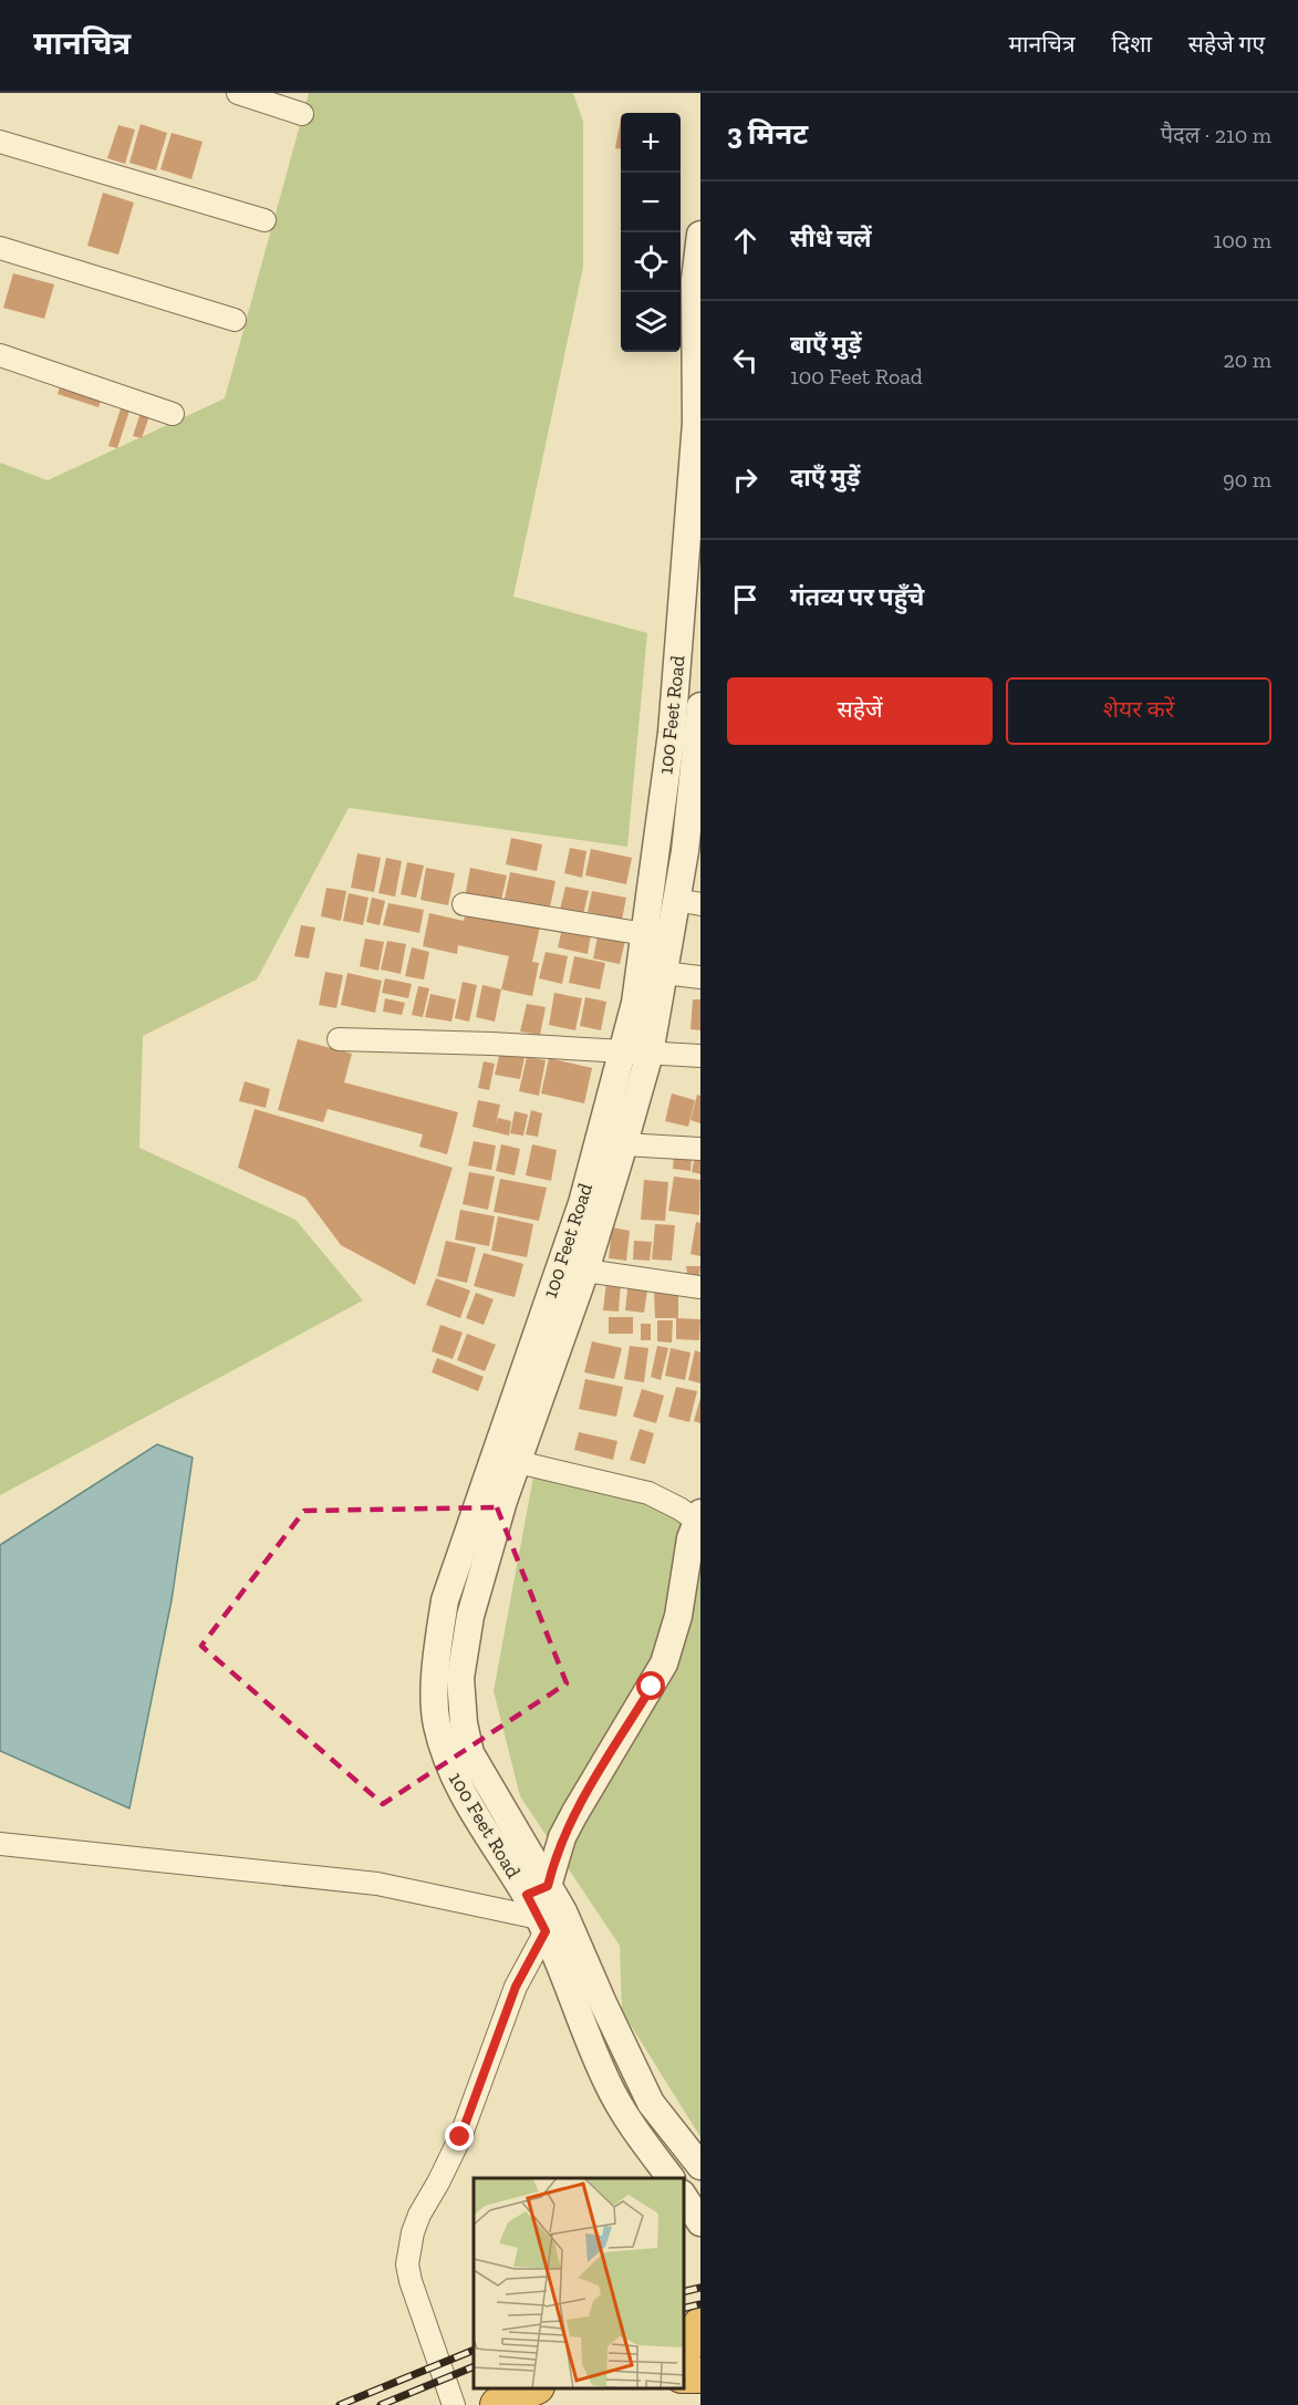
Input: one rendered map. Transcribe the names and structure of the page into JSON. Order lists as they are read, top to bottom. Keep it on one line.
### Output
{"streets":{"street":["100 Feet Road"]},"page":{"header":"मानचित्र","nav":["मानचित्र","दिशा","सहेजे गए"],"heading":["3 मिनट","पैदल · 210 m"],"map_buttons":["+","−"],"list":[["सीधे चलें","100 m"],["बाएँ मुड़ें","100 Feet Road","20 m"],["दाएँ मुड़ें","90 m"],"गंतव्य पर पहुँचे"],"buttons":["सहेजें","शेयर करें"]}}
